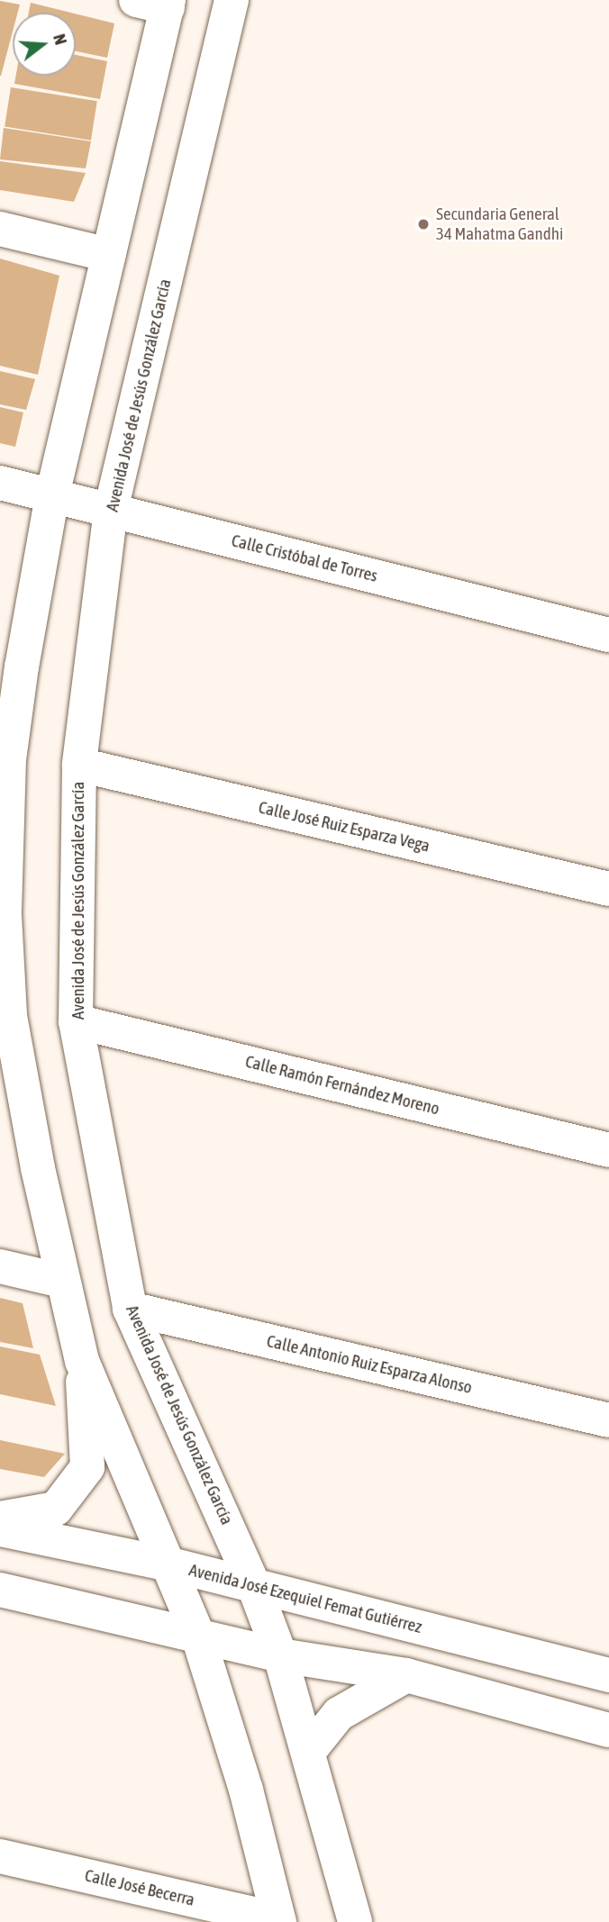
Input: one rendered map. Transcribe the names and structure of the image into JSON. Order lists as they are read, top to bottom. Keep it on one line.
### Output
{"streets":{"street":["Avenida José de Jesús González García","Calle Cristóbal de Torres","Calle José Ruiz Esparza Vega","Calle Ramón Fernández Moreno","Calle Antonio Ruiz Esparza Alonso","Avenida José Ezequiel Femat Gutiérrez","Calle José Becerra"]},"crossings":[["Avenida José de Jesús González García","Calle Cristóbal de Torres"],["Avenida José de Jesús González García","Calle José Ruiz Esparza Vega"],["Avenida José de Jesús González García","Calle Ramón Fernández Moreno"],["Avenida José de Jesús González García","Calle Antonio Ruiz Esparza Alonso"],["Avenida José de Jesús González García","Avenida José Ezequiel Femat Gutiérrez"]],"places":["Secundaria General 34 Mahatma Gandhi"],"north":"right"}
